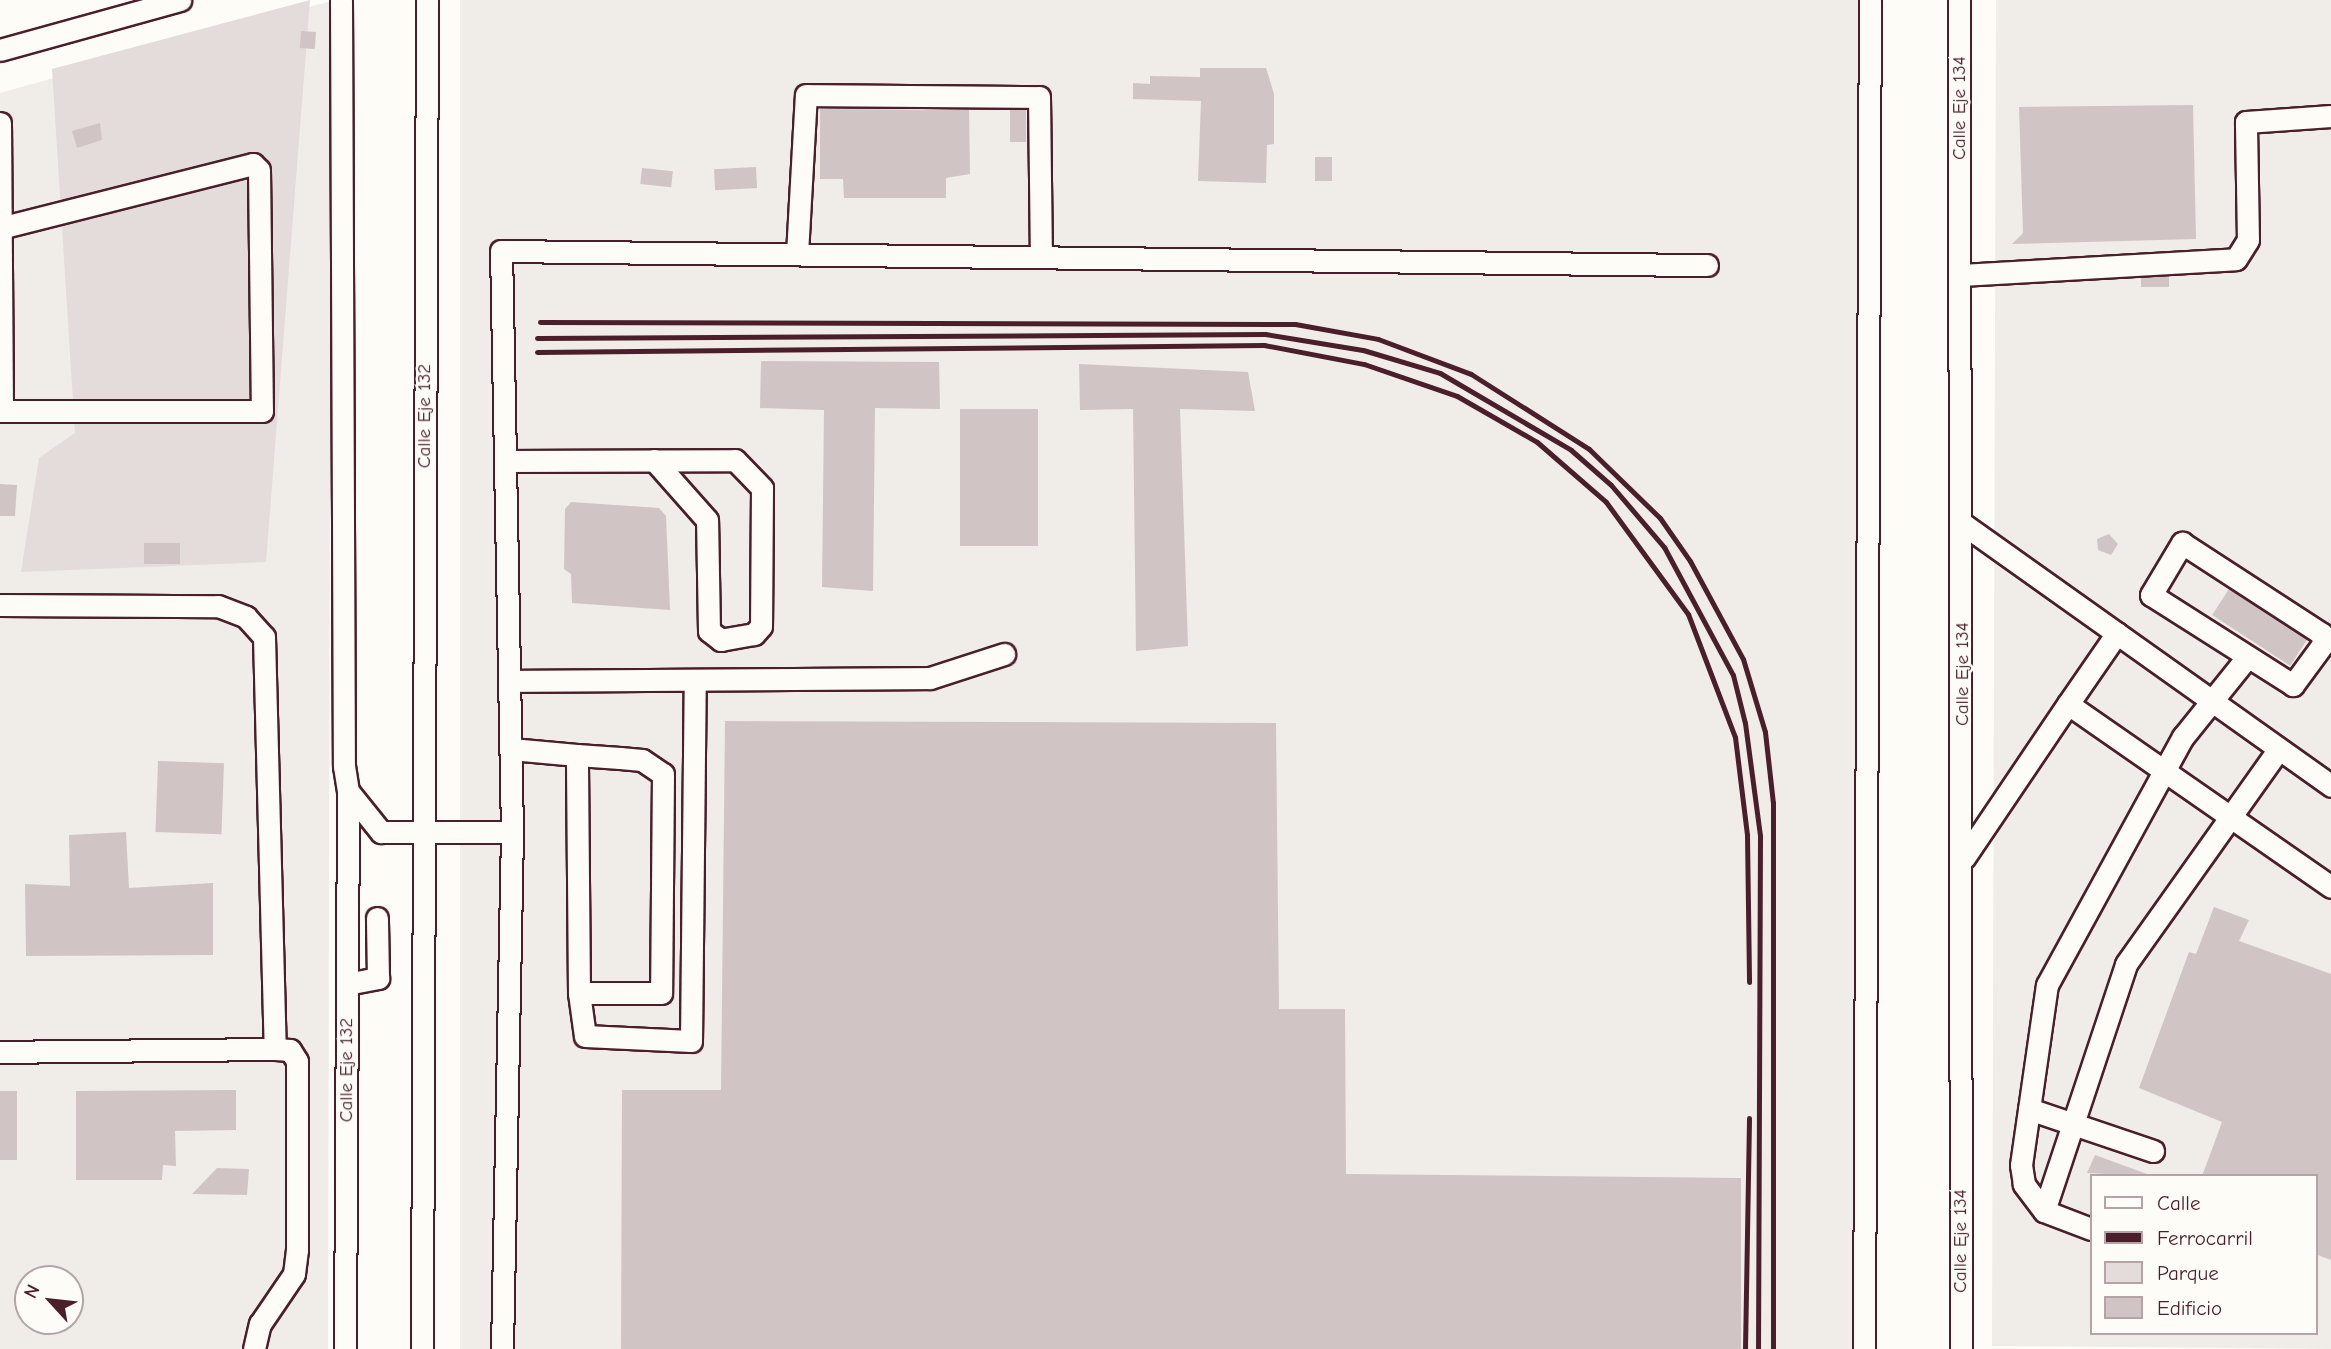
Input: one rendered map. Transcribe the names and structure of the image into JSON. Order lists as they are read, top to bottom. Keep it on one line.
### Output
{"streets":{"street":["Calle Eje 134","Calle Eje 132"]},"legend":["Calle","Ferrocarril","Parque","Edificio"],"north":"top left"}
